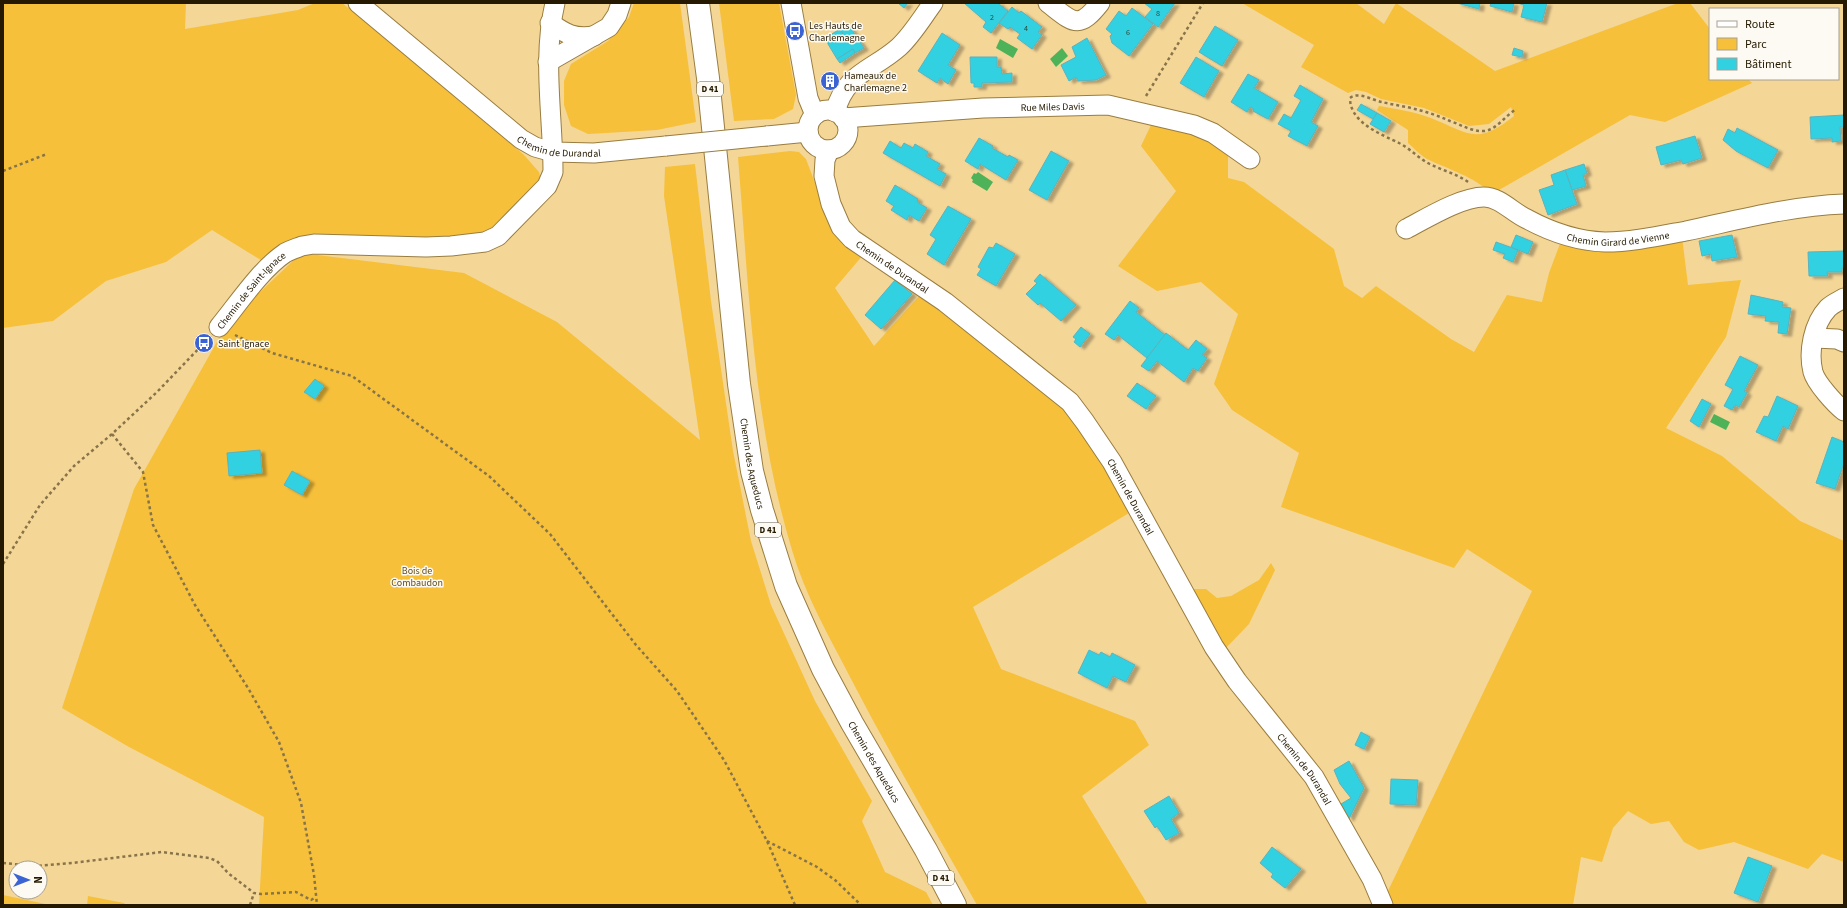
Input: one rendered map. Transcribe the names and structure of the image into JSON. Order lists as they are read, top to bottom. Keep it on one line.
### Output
{"streets":{"main road":["D 41","Chemin des Aqueducs"],"street":["Rue Miles Davis","Chemin de Durandal","Chemin Girard de Vienne","Chemin de Saint-Ignace"]},"crossings":[["Rue Miles Davis","Chemin de Durandal"],["Chemin de Durandal","Chemin de Saint-Ignace"]],"parks":["Bois de Combaudon"],"places":{"bus stop":["Les Hauts de Charlemagne","Saint Ignace"],"building":["Hameaux de Charlemagne 2"]},"house_numbers":["8","2","4","6"],"legend":["Route","Parc","Bâtiment"],"north":"right"}
